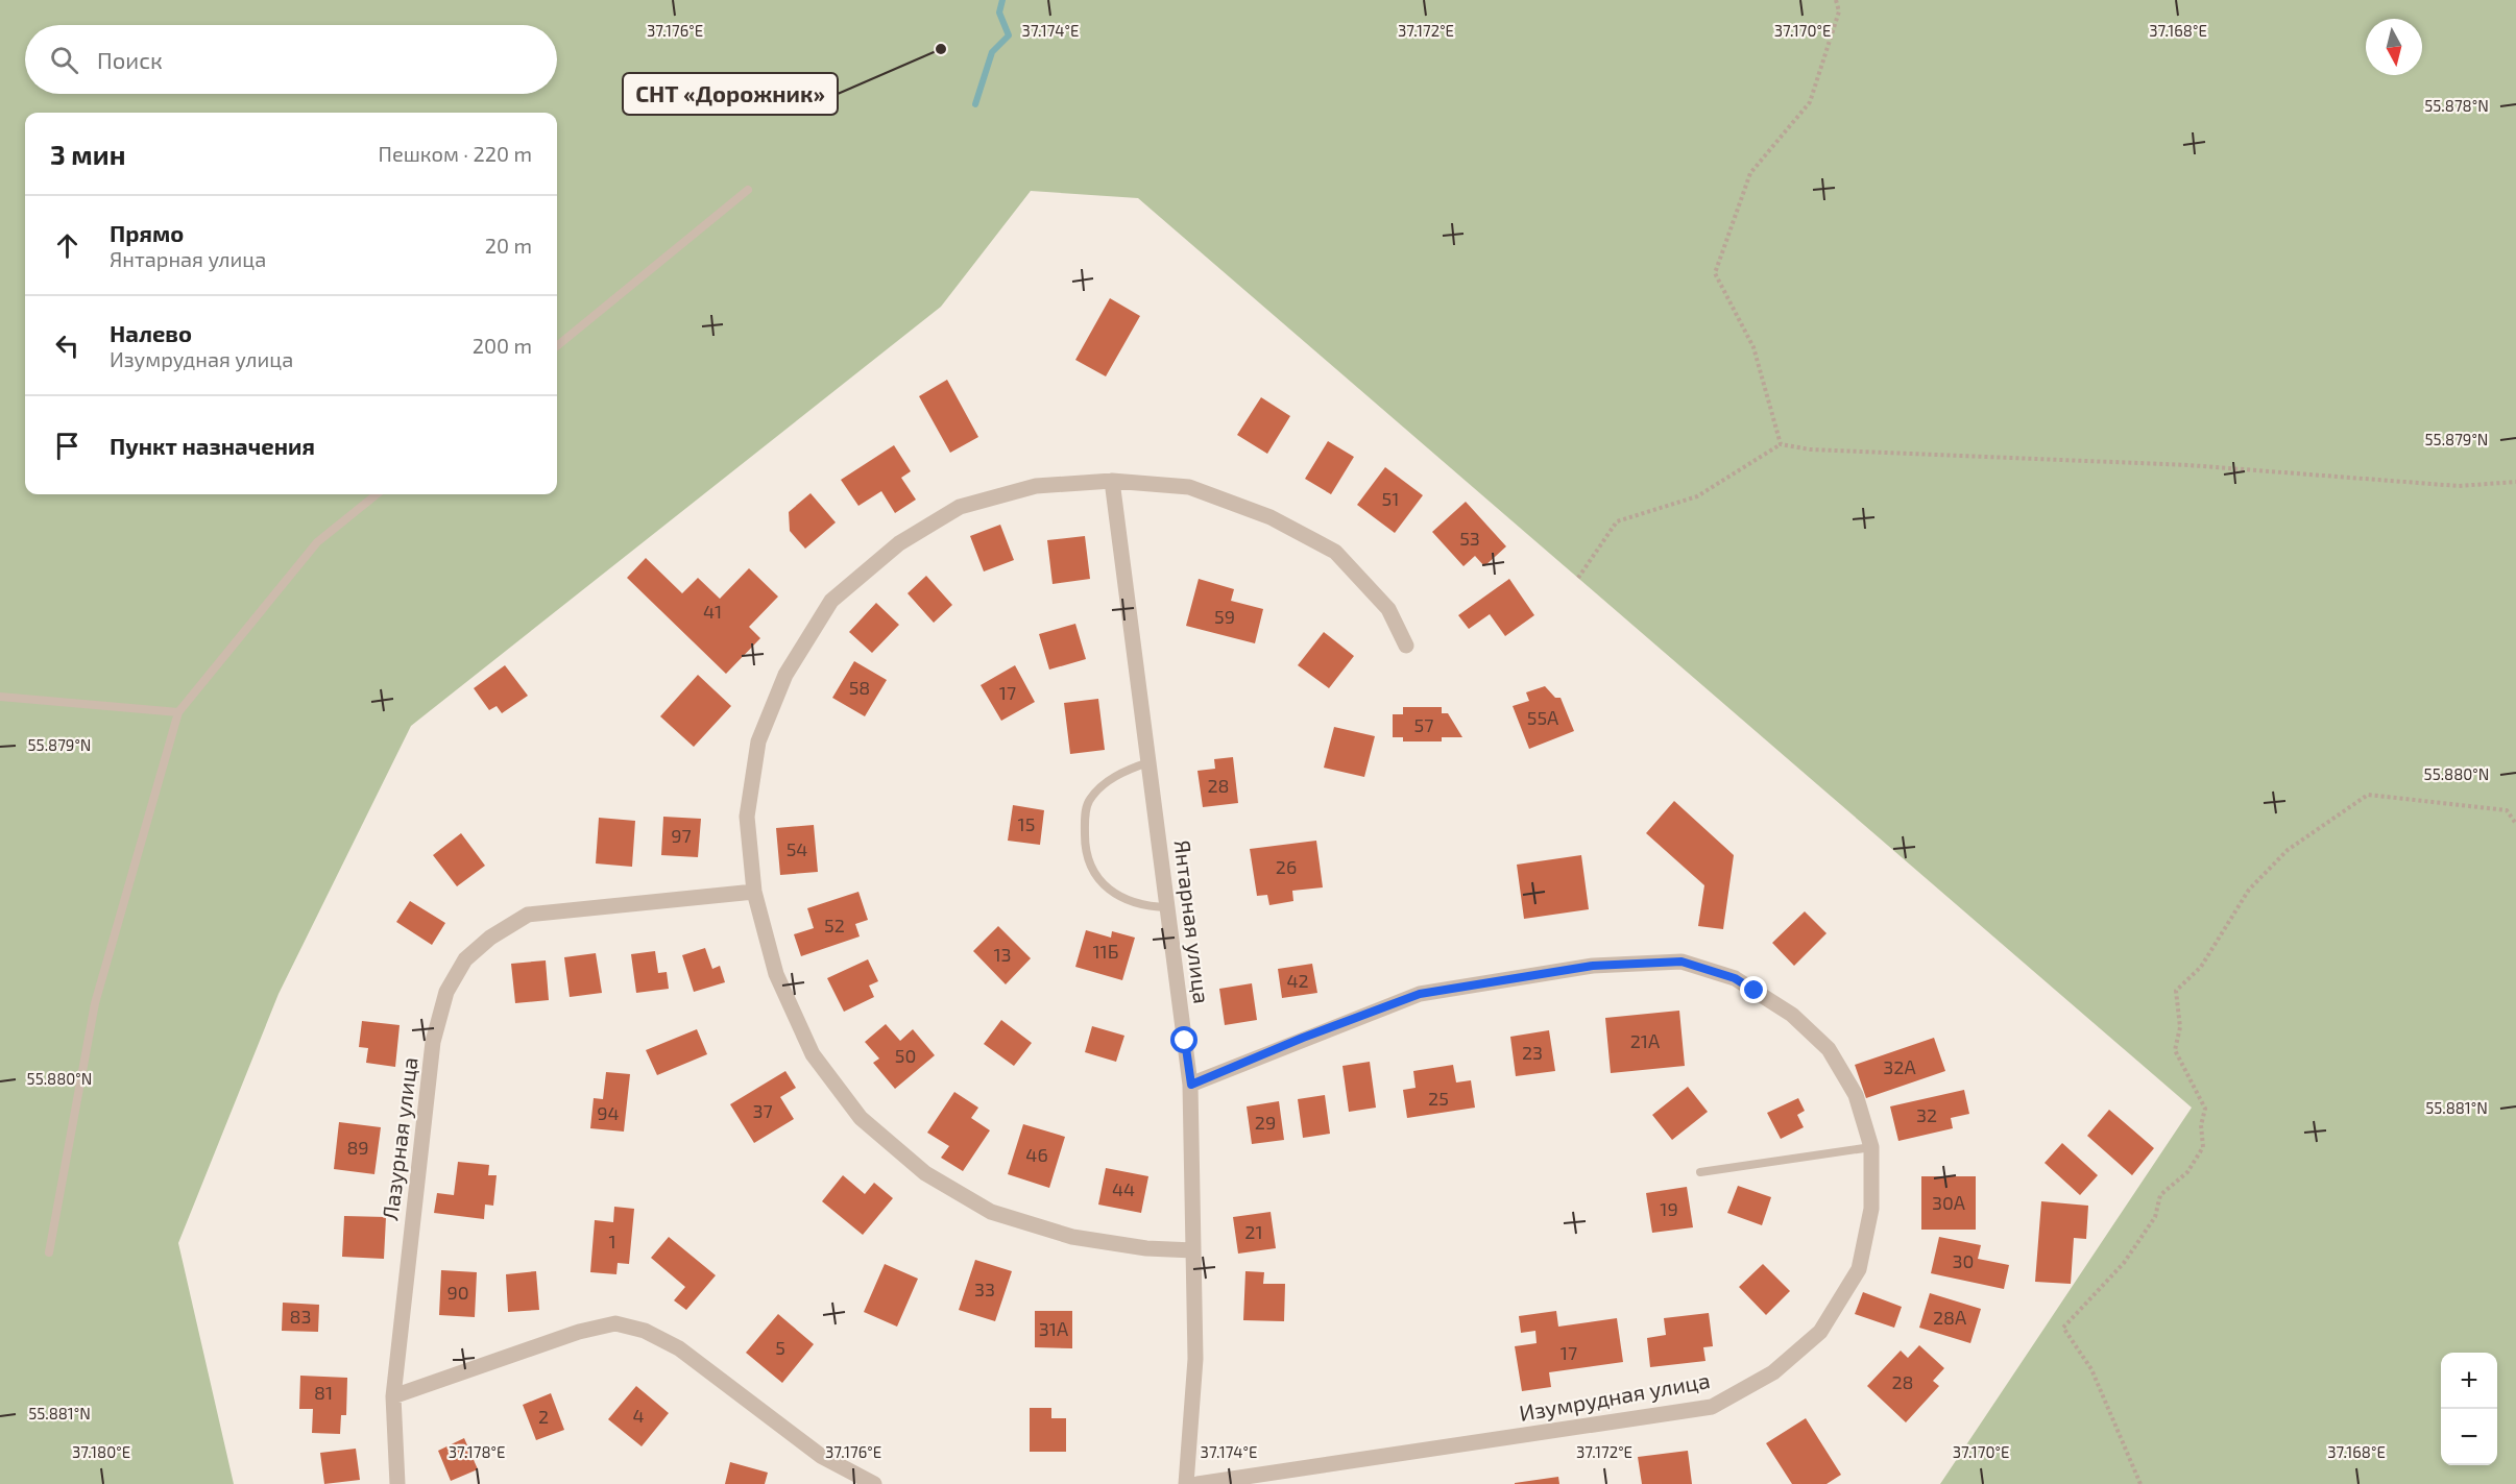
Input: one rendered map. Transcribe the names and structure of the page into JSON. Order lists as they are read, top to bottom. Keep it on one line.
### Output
{"streets":{"street":["Янтарная улица","Лазурная улица","Изумрудная улица"]},"crossings":[["Янтарная улица","Изумрудная улица"]],"places":["СНТ «Дорожник»"],"house_numbers":["51","53","41","59","58","17","55А","57","28","15","97","54","26","52","11Б","13","42","21А","23","50","32А","25","37","94","32","29","89","46","44","30А","19","21","1","30","33","90","83","28А","31А","5","17","28","81","4","2"],"north":"bottom","page":{"search":"Поиск","heading":["3 мин","Пешком · 220 m"],"list":[["Прямо","Янтарная улица","20 m"],["Налево","Изумрудная улица","200 m"],"Пункт назначения"],"map_buttons":["+","−"]},"coordinates":["37.176°E","37.174°E","37.172°E","37.170°E","37.168°E","55.878°N","55.879°N","55.880°N","55.881°N","37.180°E","37.178°E"]}
